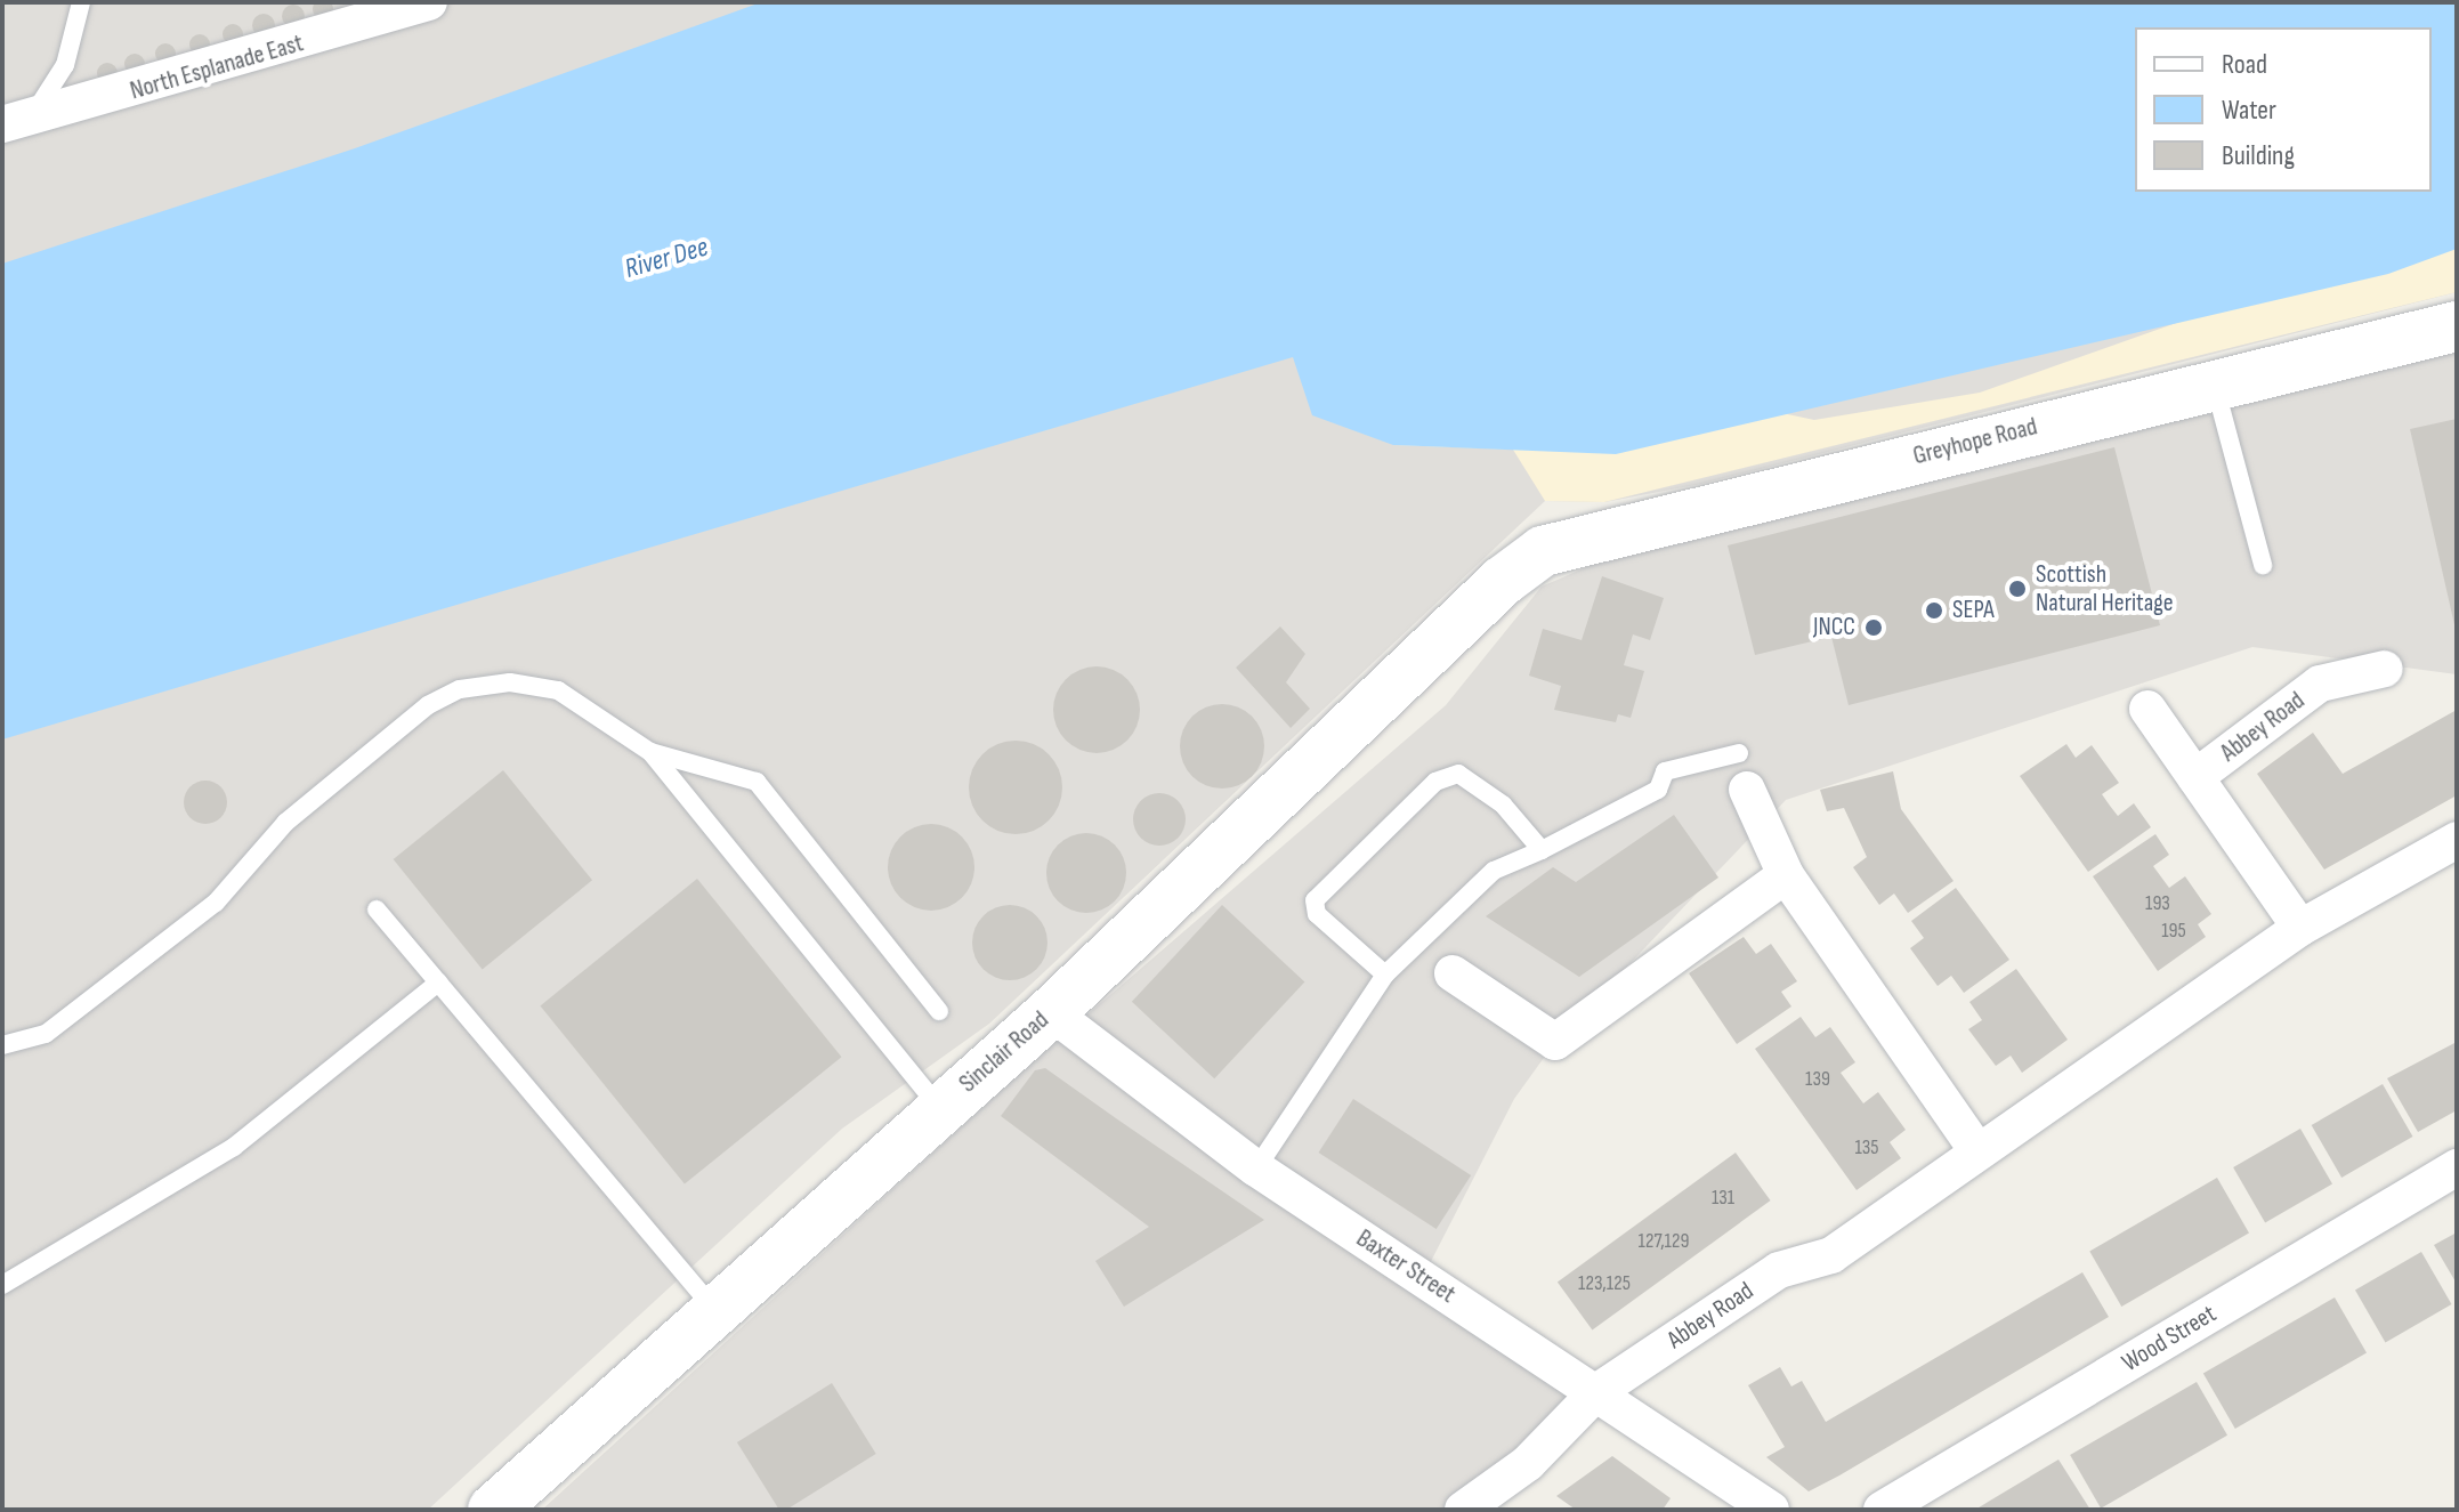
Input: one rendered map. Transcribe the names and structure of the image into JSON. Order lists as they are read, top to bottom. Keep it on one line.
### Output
{"streets":{"street":["North Esplanade East","Greyhope Road","Abbey Road","Sinclair Road","Baxter Street","Wood Street"]},"crossings":[["Greyhope Road","Sinclair Road"],["Abbey Road","Baxter Street"],["Sinclair Road","Baxter Street"]],"water":["River Dee"],"places":["Scottish Natural Heritage","SEPA","JNCC"],"house_numbers":["193","195","139","135","131","127,129","123,125"],"legend":["Road","Water","Building"]}
